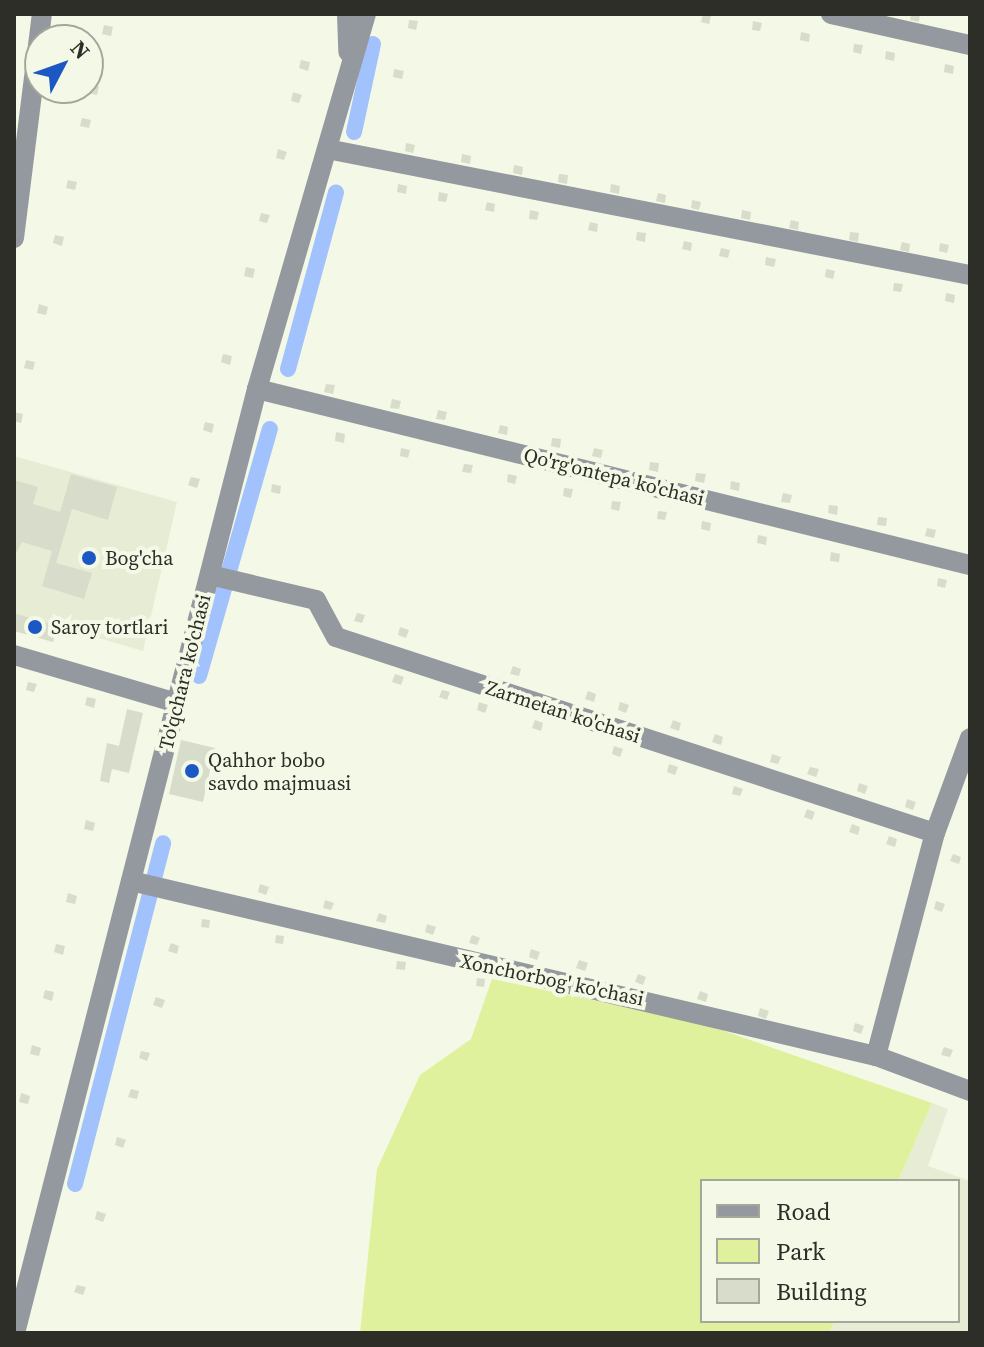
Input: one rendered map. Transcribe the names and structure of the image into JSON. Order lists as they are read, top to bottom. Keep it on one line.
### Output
{"streets":{"street":["Qo'rg'ontepa ko'chasi","To'qchara ko'chasi","Zarmetan ko'chasi","Xonchorbog' ko'chasi"]},"crossings":[["Qo'rg'ontepa ko'chasi","To'qchara ko'chasi"],["To'qchara ko'chasi","Zarmetan ko'chasi"],["To'qchara ko'chasi","Xonchorbog' ko'chasi"]],"places":["Bog'cha","Saroy tortlari","Qahhor bobo savdo majmuasi"],"legend":["Road","Park","Building"],"north":"top right"}
